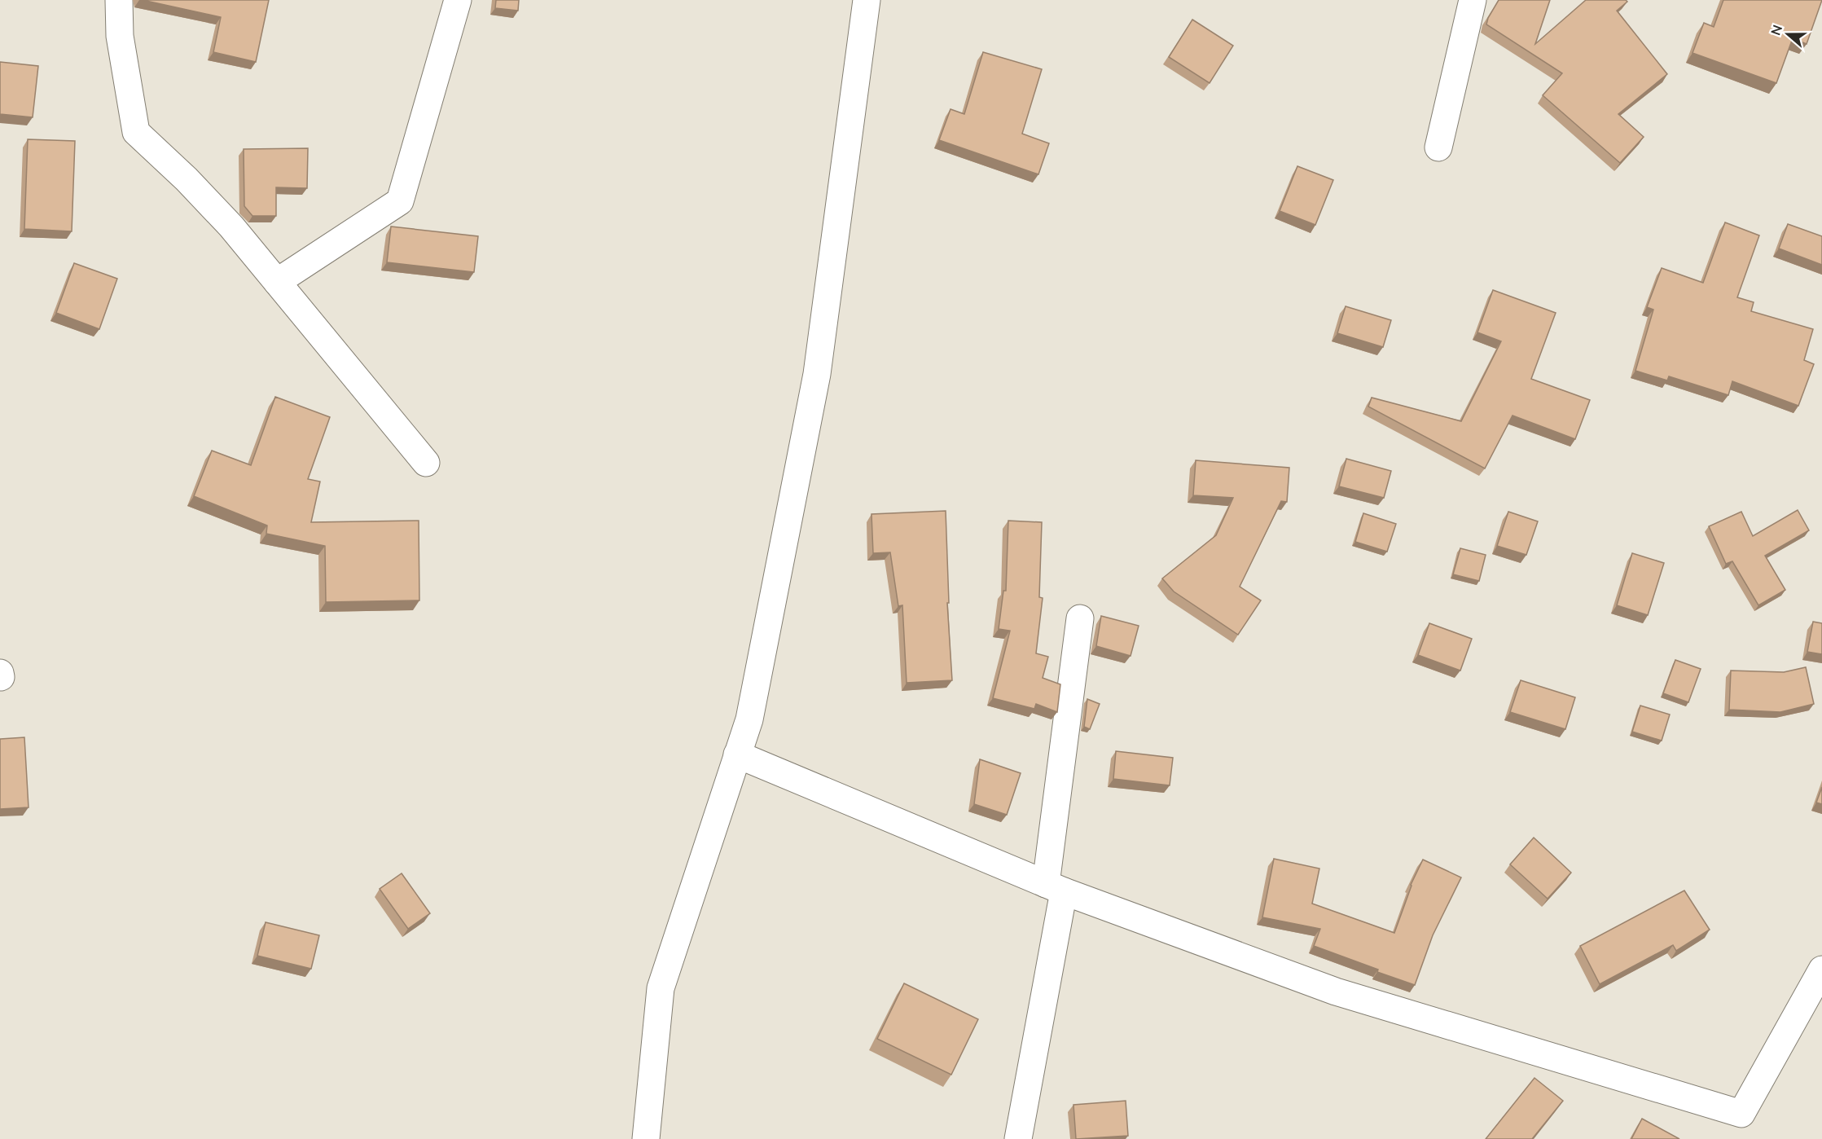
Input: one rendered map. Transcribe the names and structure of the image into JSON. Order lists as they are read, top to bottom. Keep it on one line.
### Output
{"north":"left"}
